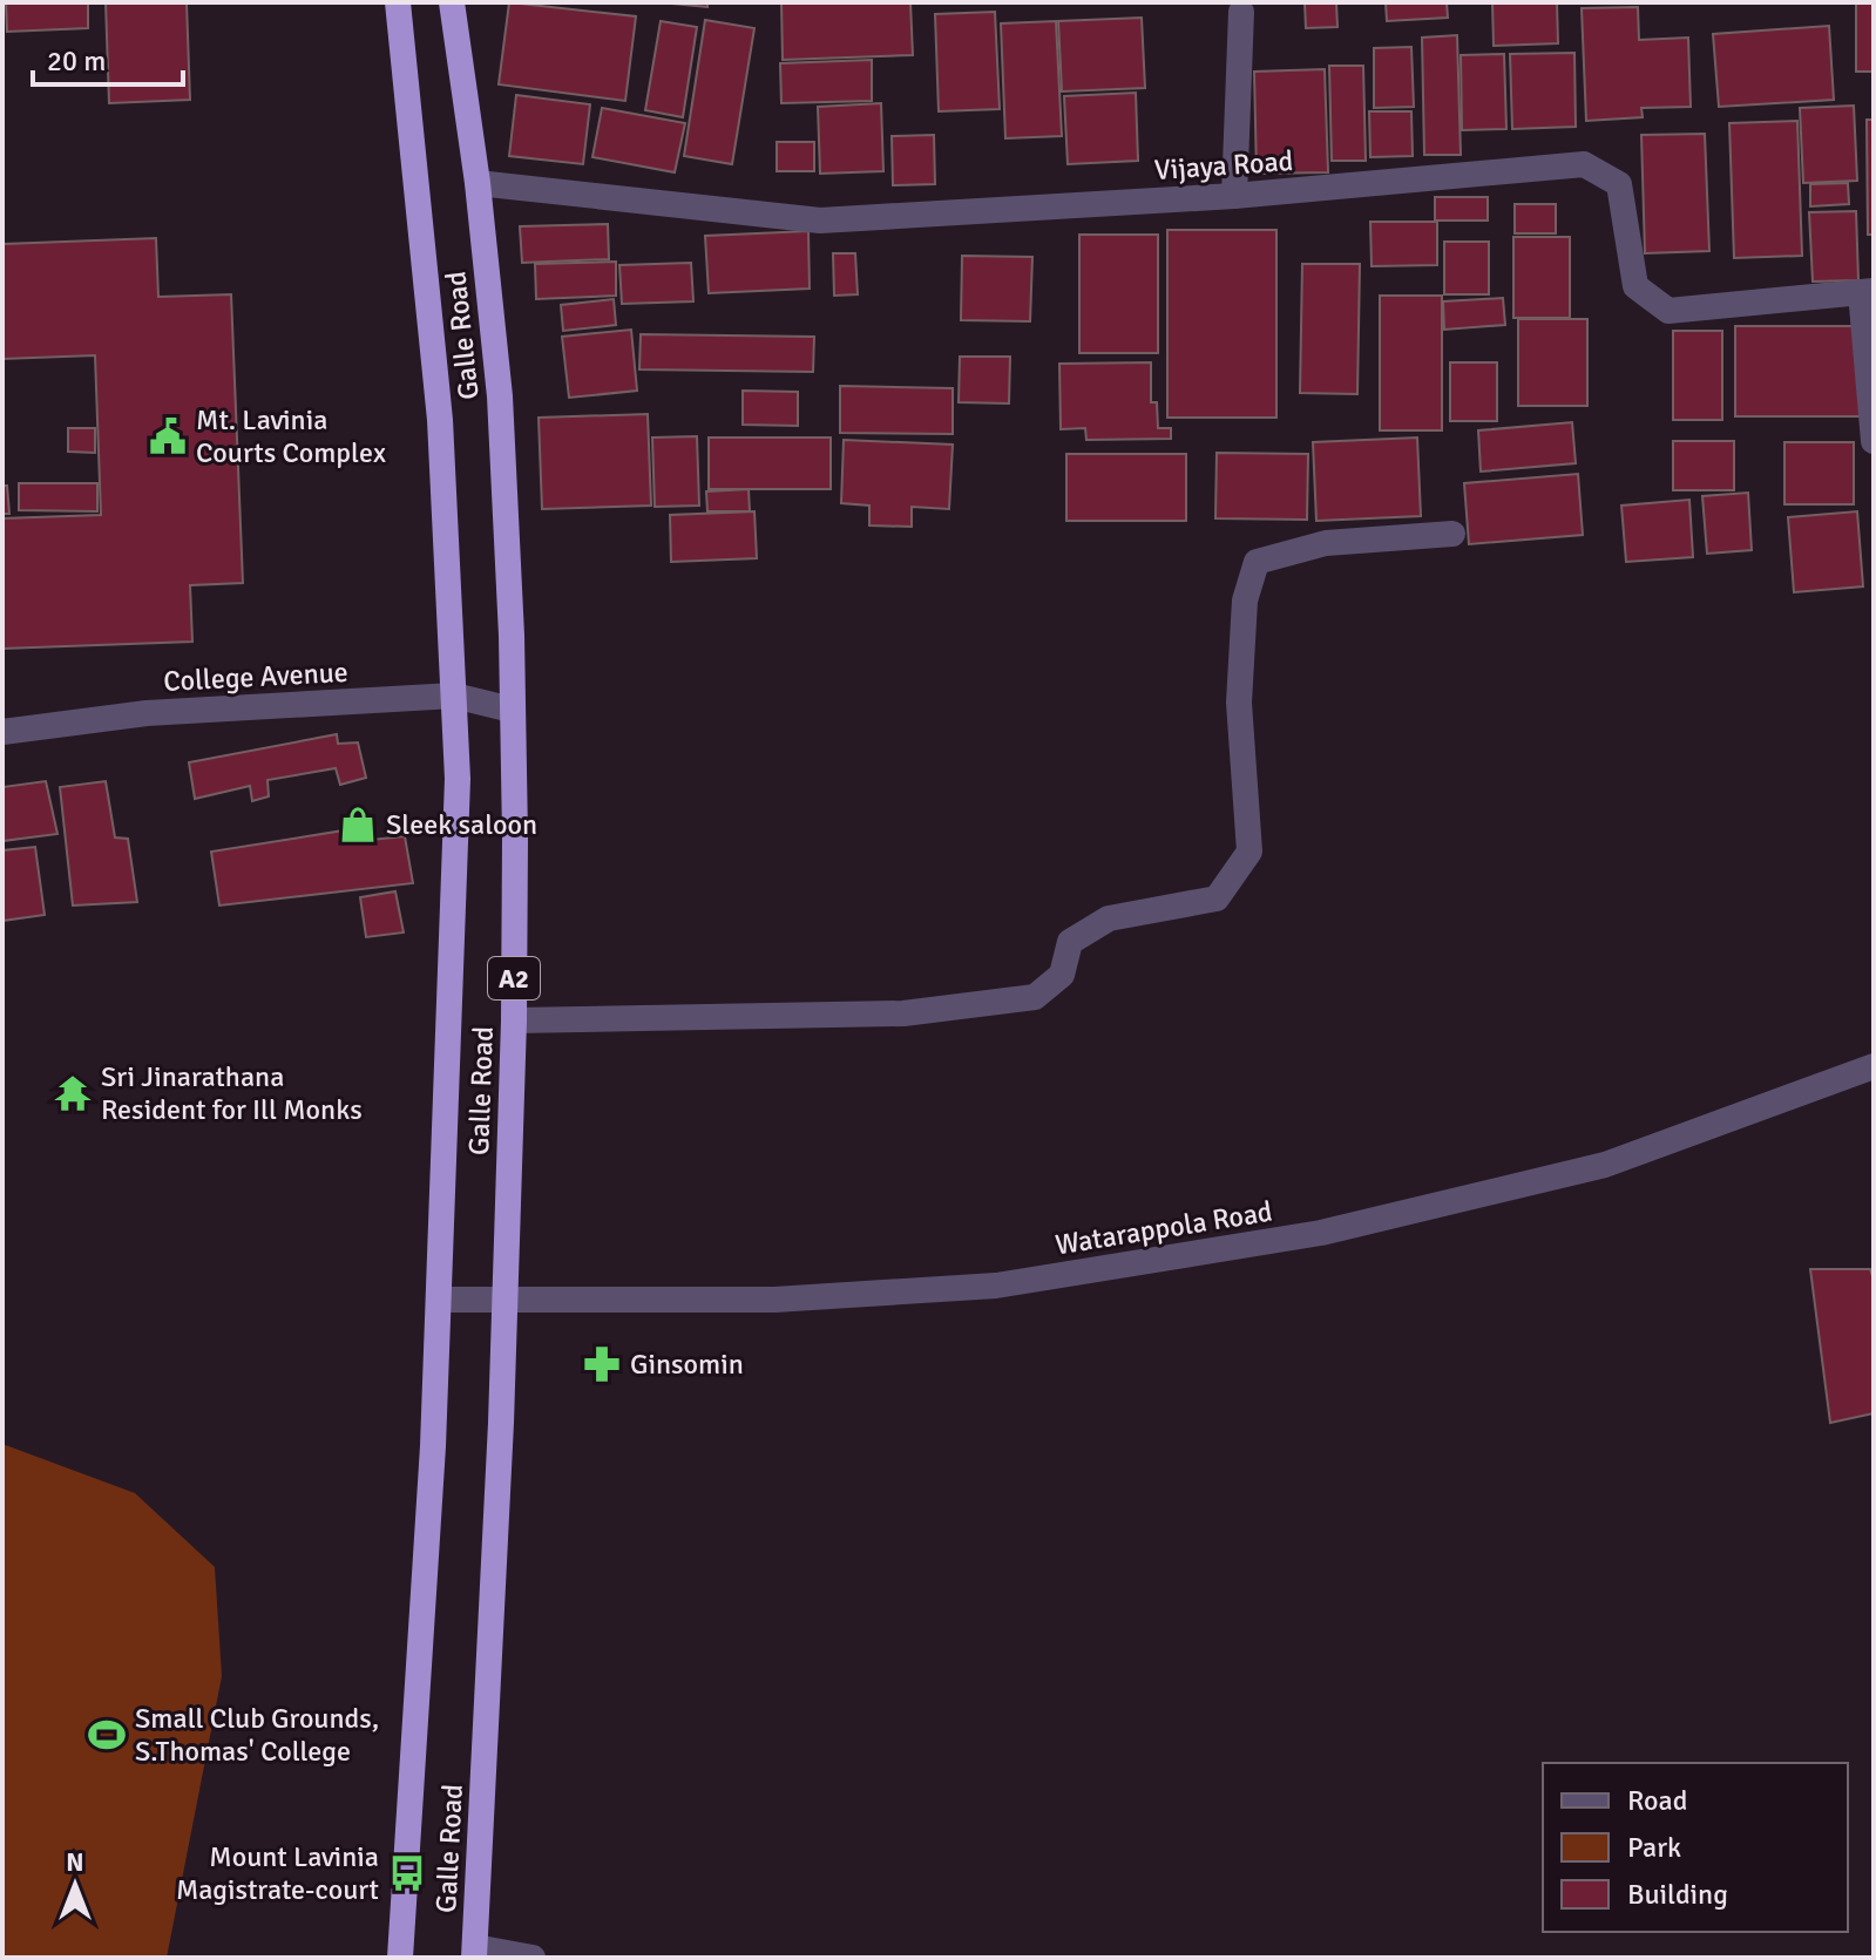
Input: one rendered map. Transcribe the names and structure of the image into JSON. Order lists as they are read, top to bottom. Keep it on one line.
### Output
{"streets":{"highway":["Galle Road","A2"],"street":["Vijaya Road","College Avenue","Watarappola Road"]},"crossings":[["Vijaya Road","Galle Road"],["Galle Road","College Avenue"],["Galle Road","Watarappola Road"]],"places":{"public building":["Mt. Lavinia Courts Complex"],"shop":["Sleek saloon"],"temple":["Sri Jinarathana Resident for Ill Monks"],"pharmacy":["Ginsomin"],"sports":["Small Club Grounds, S.Thomas' College"],"bus stop":["Mount Lavinia Magistrate-court"]},"legend":["Road","Park","Building"],"scale_bar":"20 m","north":"top"}
